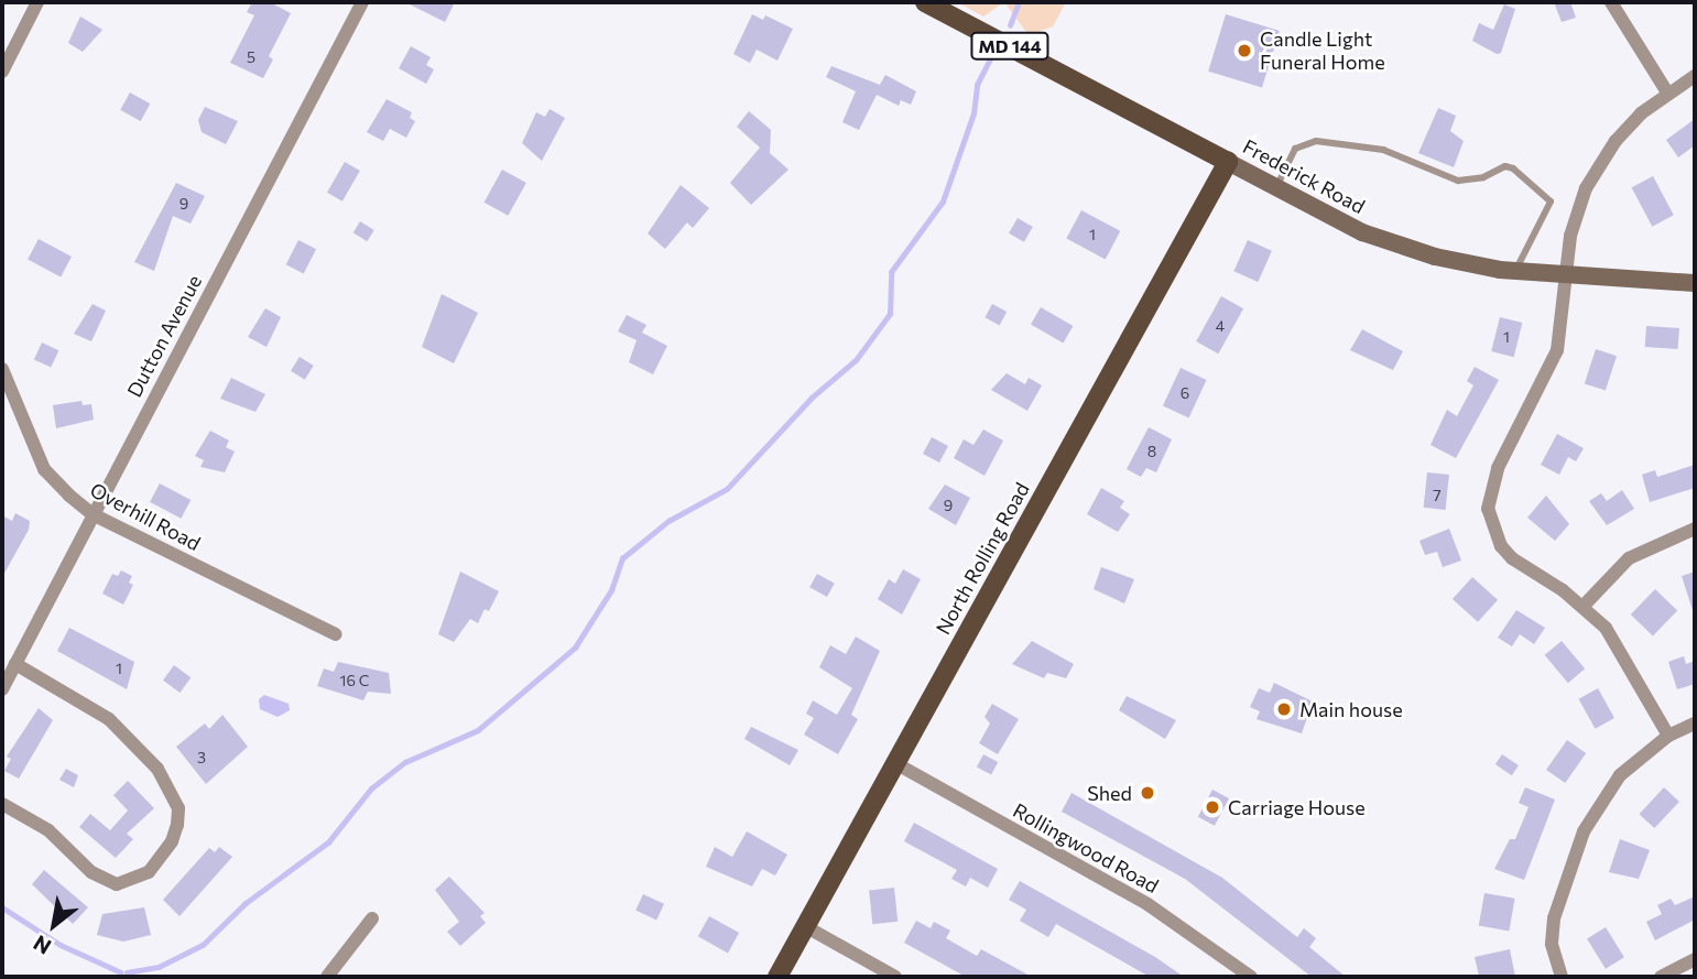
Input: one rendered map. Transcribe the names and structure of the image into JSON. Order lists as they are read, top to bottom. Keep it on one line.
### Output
{"streets":{"main road":["MD 144","Frederick Road","North Rolling Road"],"street":["Dutton Avenue","Overhill Road","Rollingwood Road"]},"crossings":[["Frederick Road","North Rolling Road"],["Dutton Avenue","Overhill Road"],["North Rolling Road","Rollingwood Road"]],"places":["Candle Light Funeral Home","Main house","Shed","Carriage House"],"house_numbers":["5","9","1","4","1","6","8","7","9","1","16 C","3"],"north":"bottom left"}
